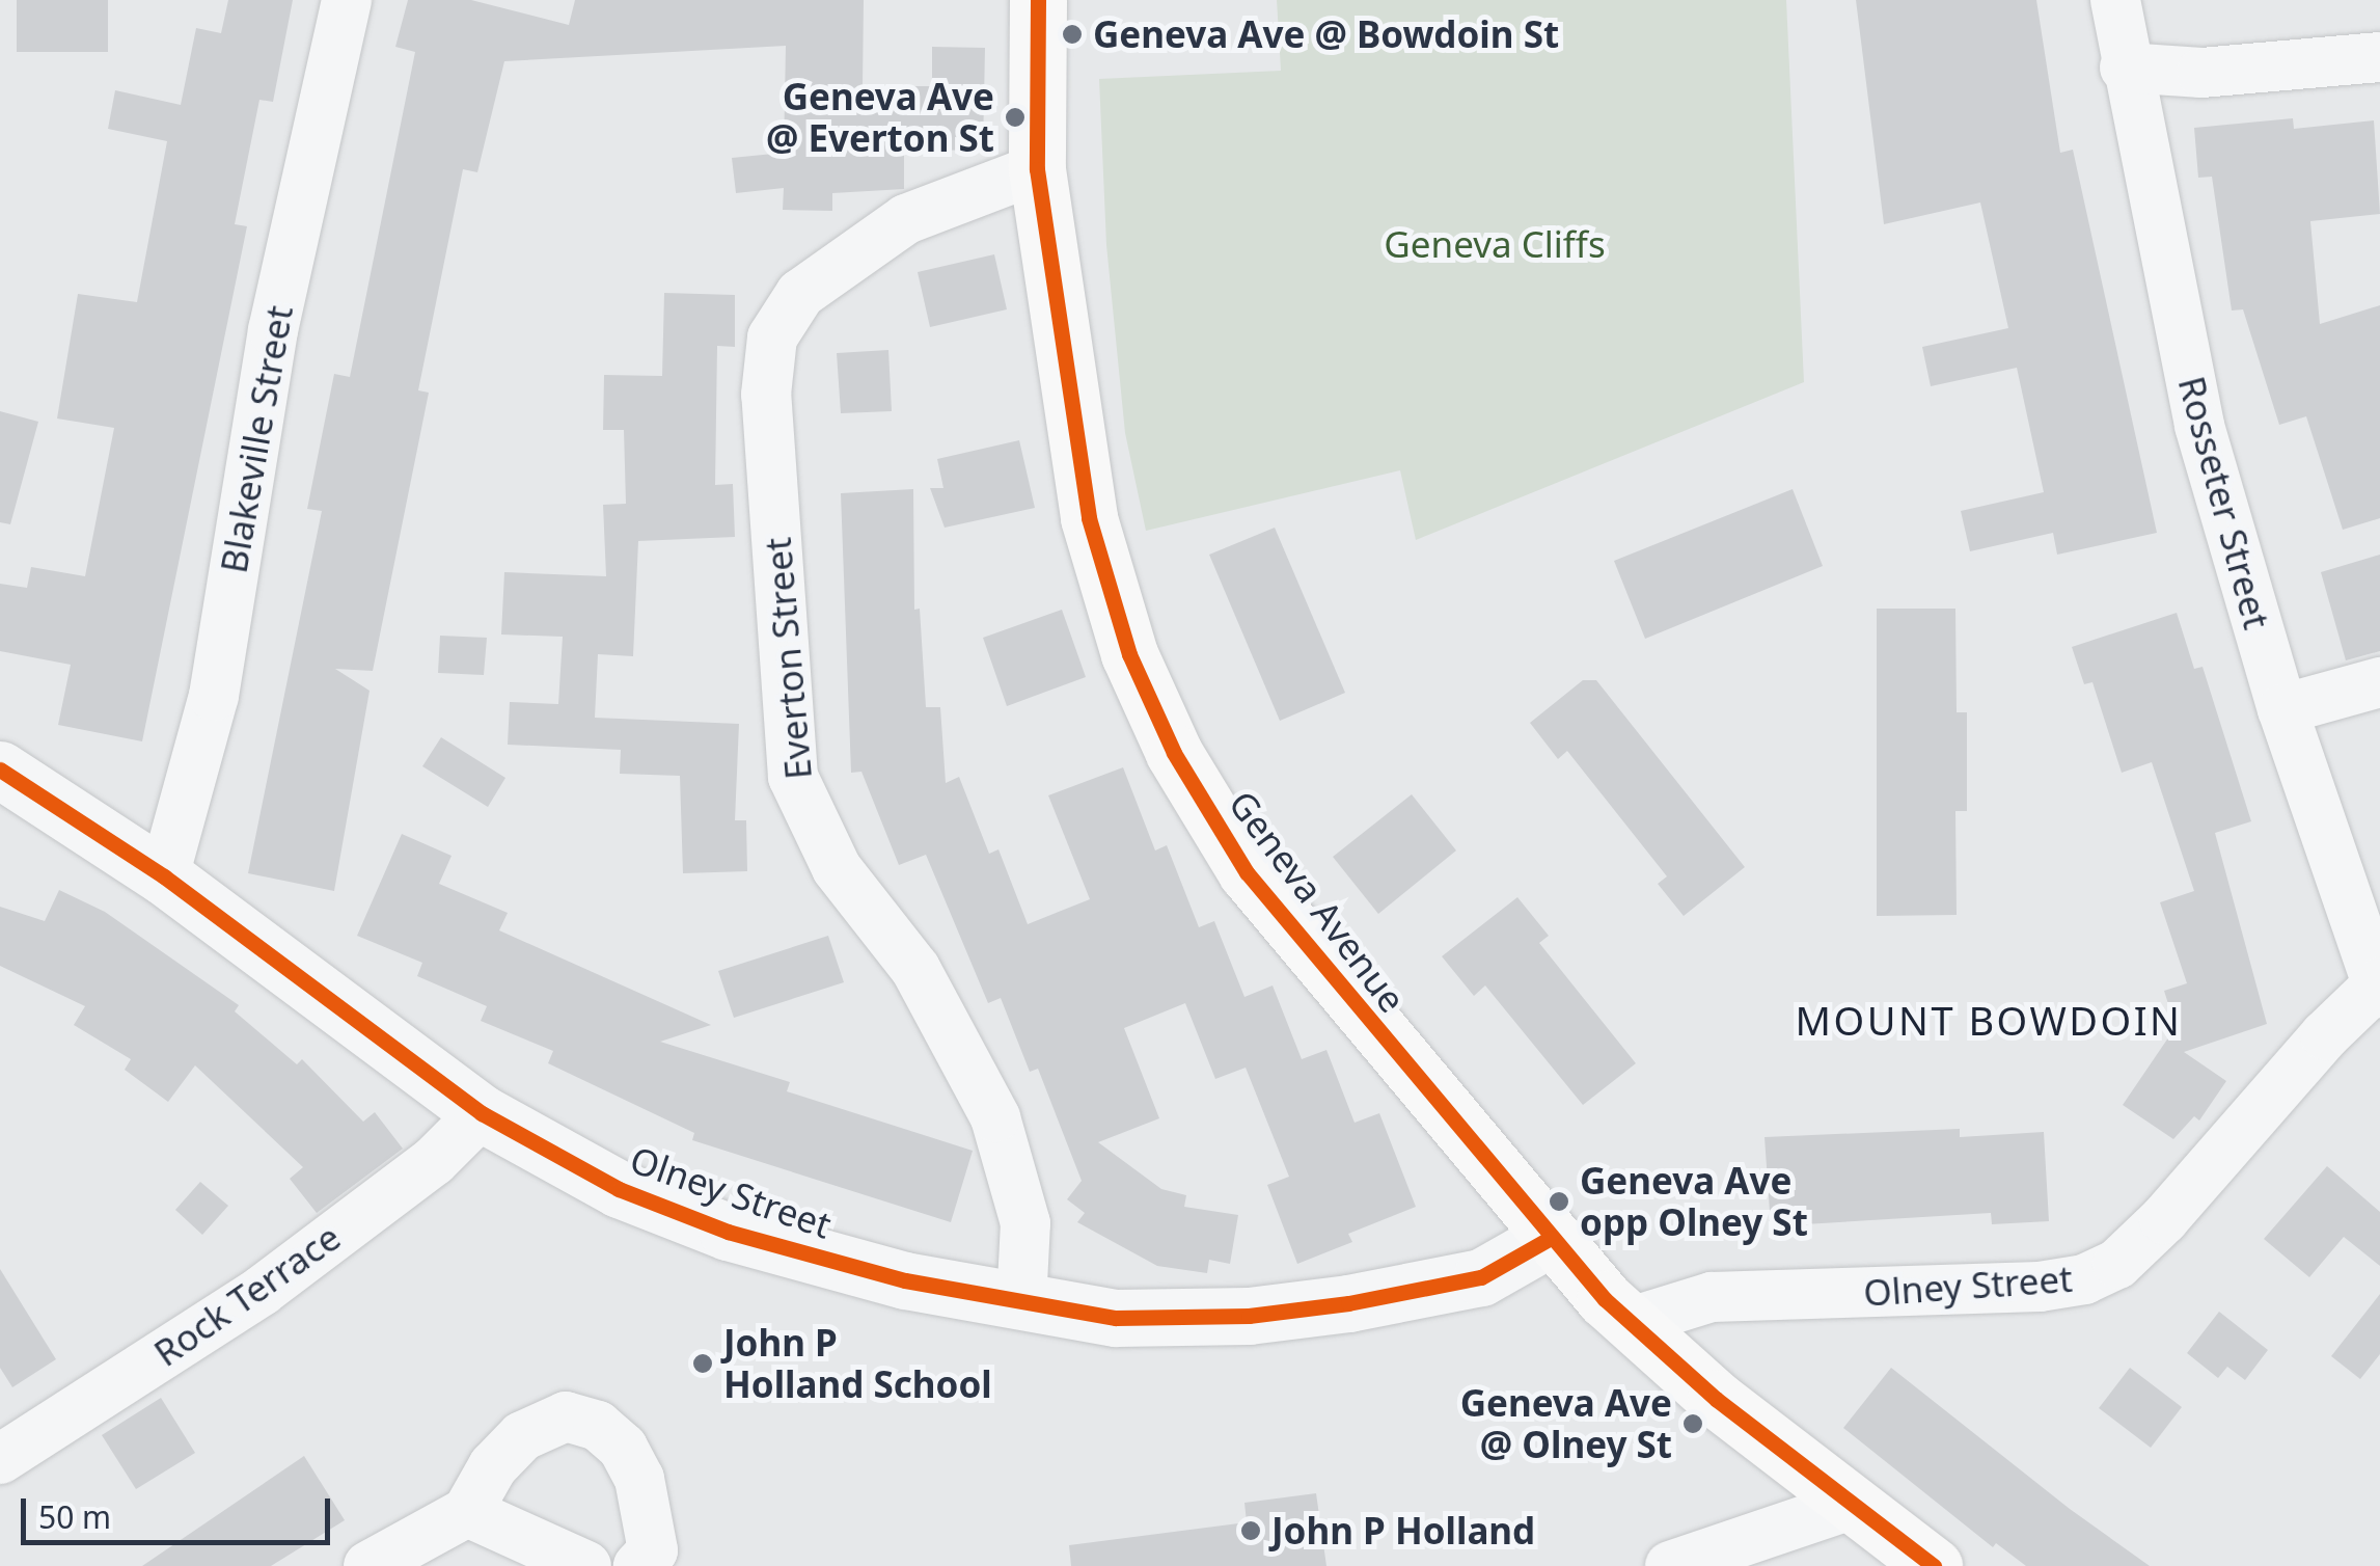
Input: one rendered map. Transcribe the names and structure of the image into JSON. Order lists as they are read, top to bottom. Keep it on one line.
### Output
{"streets":{"main road":["Geneva Avenue"],"street":["Blakeville Street","Rosseter Street","Everton Street","Olney Street","Rock Terrace"]},"crossings":[["Blakeville Street","Olney Street"],["Rosseter Street","Olney Street"],["Everton Street","Geneva Avenue"],["Everton Street","Olney Street"],["Geneva Avenue","Olney Street"],["Olney Street","Rock Terrace"]],"districts":["MOUNT BOWDOIN"],"parks":["Geneva Cliffs"],"places":["Geneva Ave @ Bowdoin St","Geneva Ave @ Everton St","Geneva Ave opp Olney St","John P Holland School","Geneva Ave @ Olney St","John P Holland"],"scale_bar":"50 m"}
